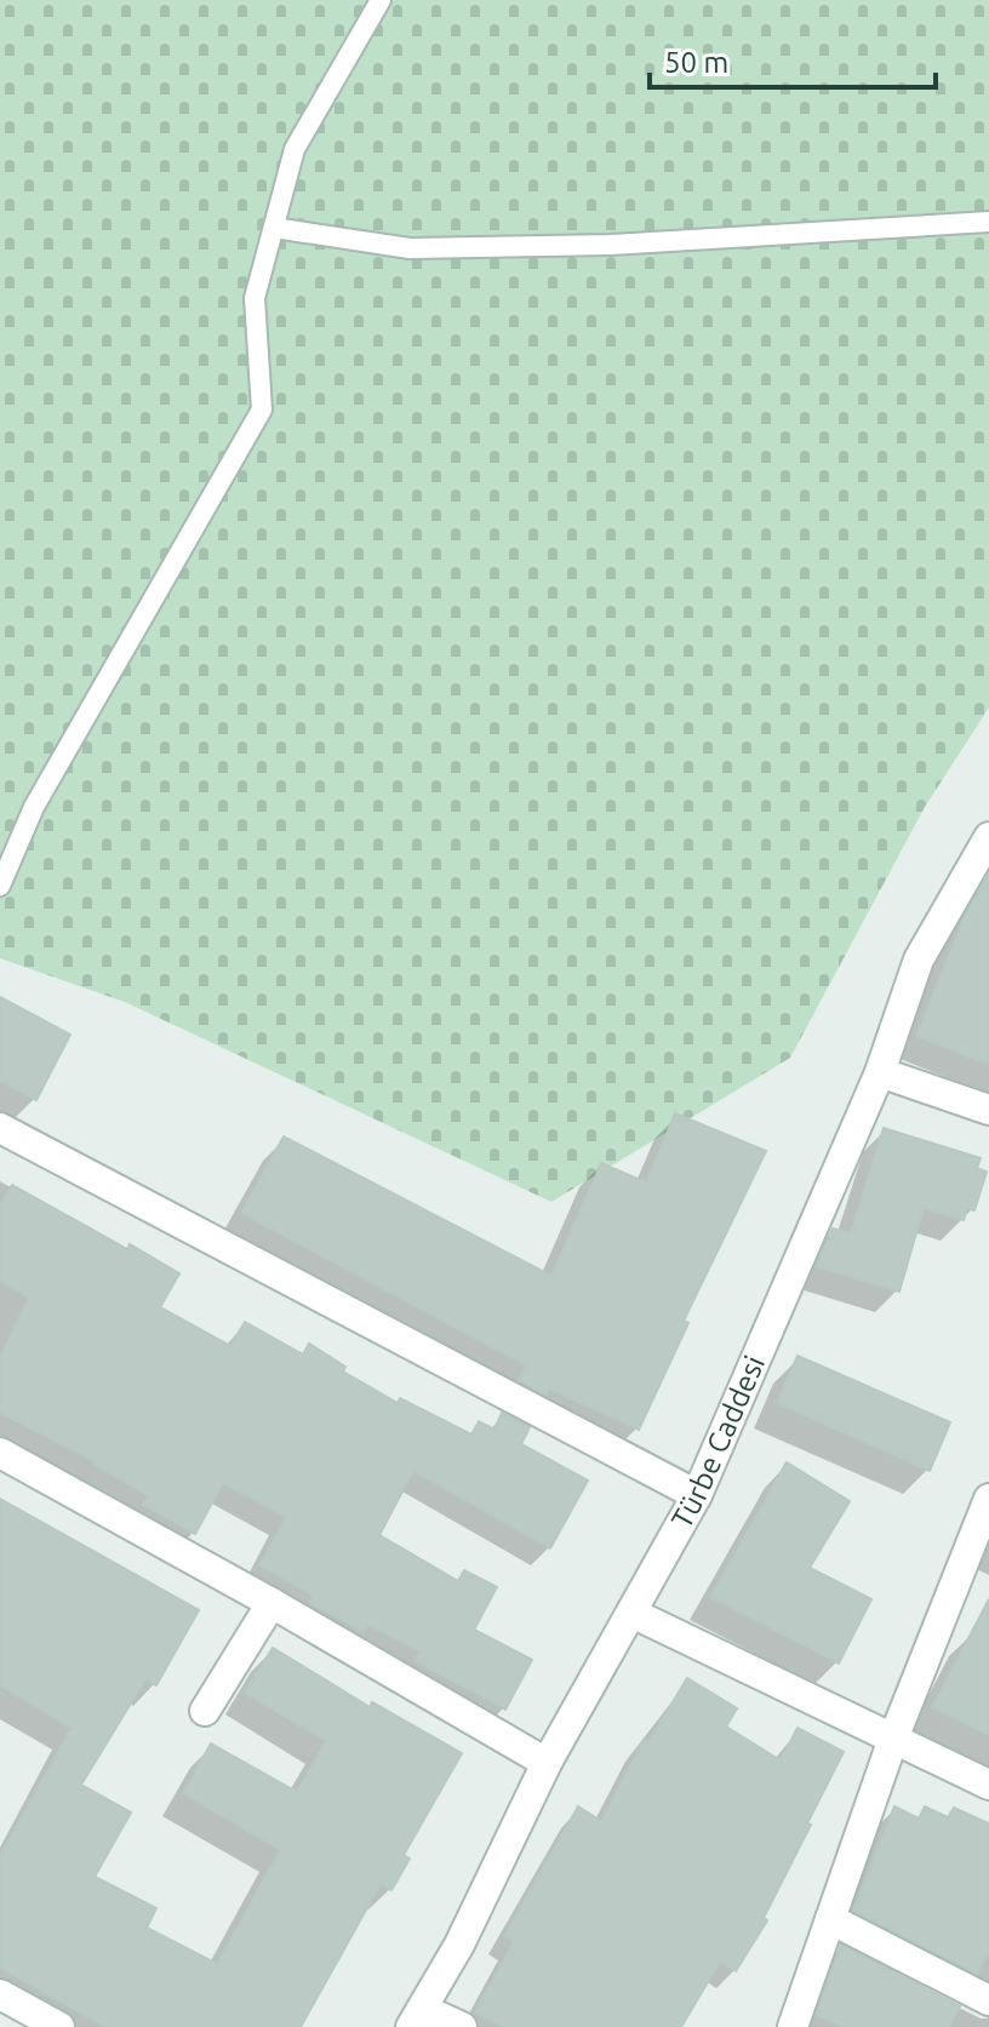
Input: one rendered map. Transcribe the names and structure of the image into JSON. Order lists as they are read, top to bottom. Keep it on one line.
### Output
{"streets":{"street":["Türbe Caddesi"]},"scale_bar":"50 m"}
